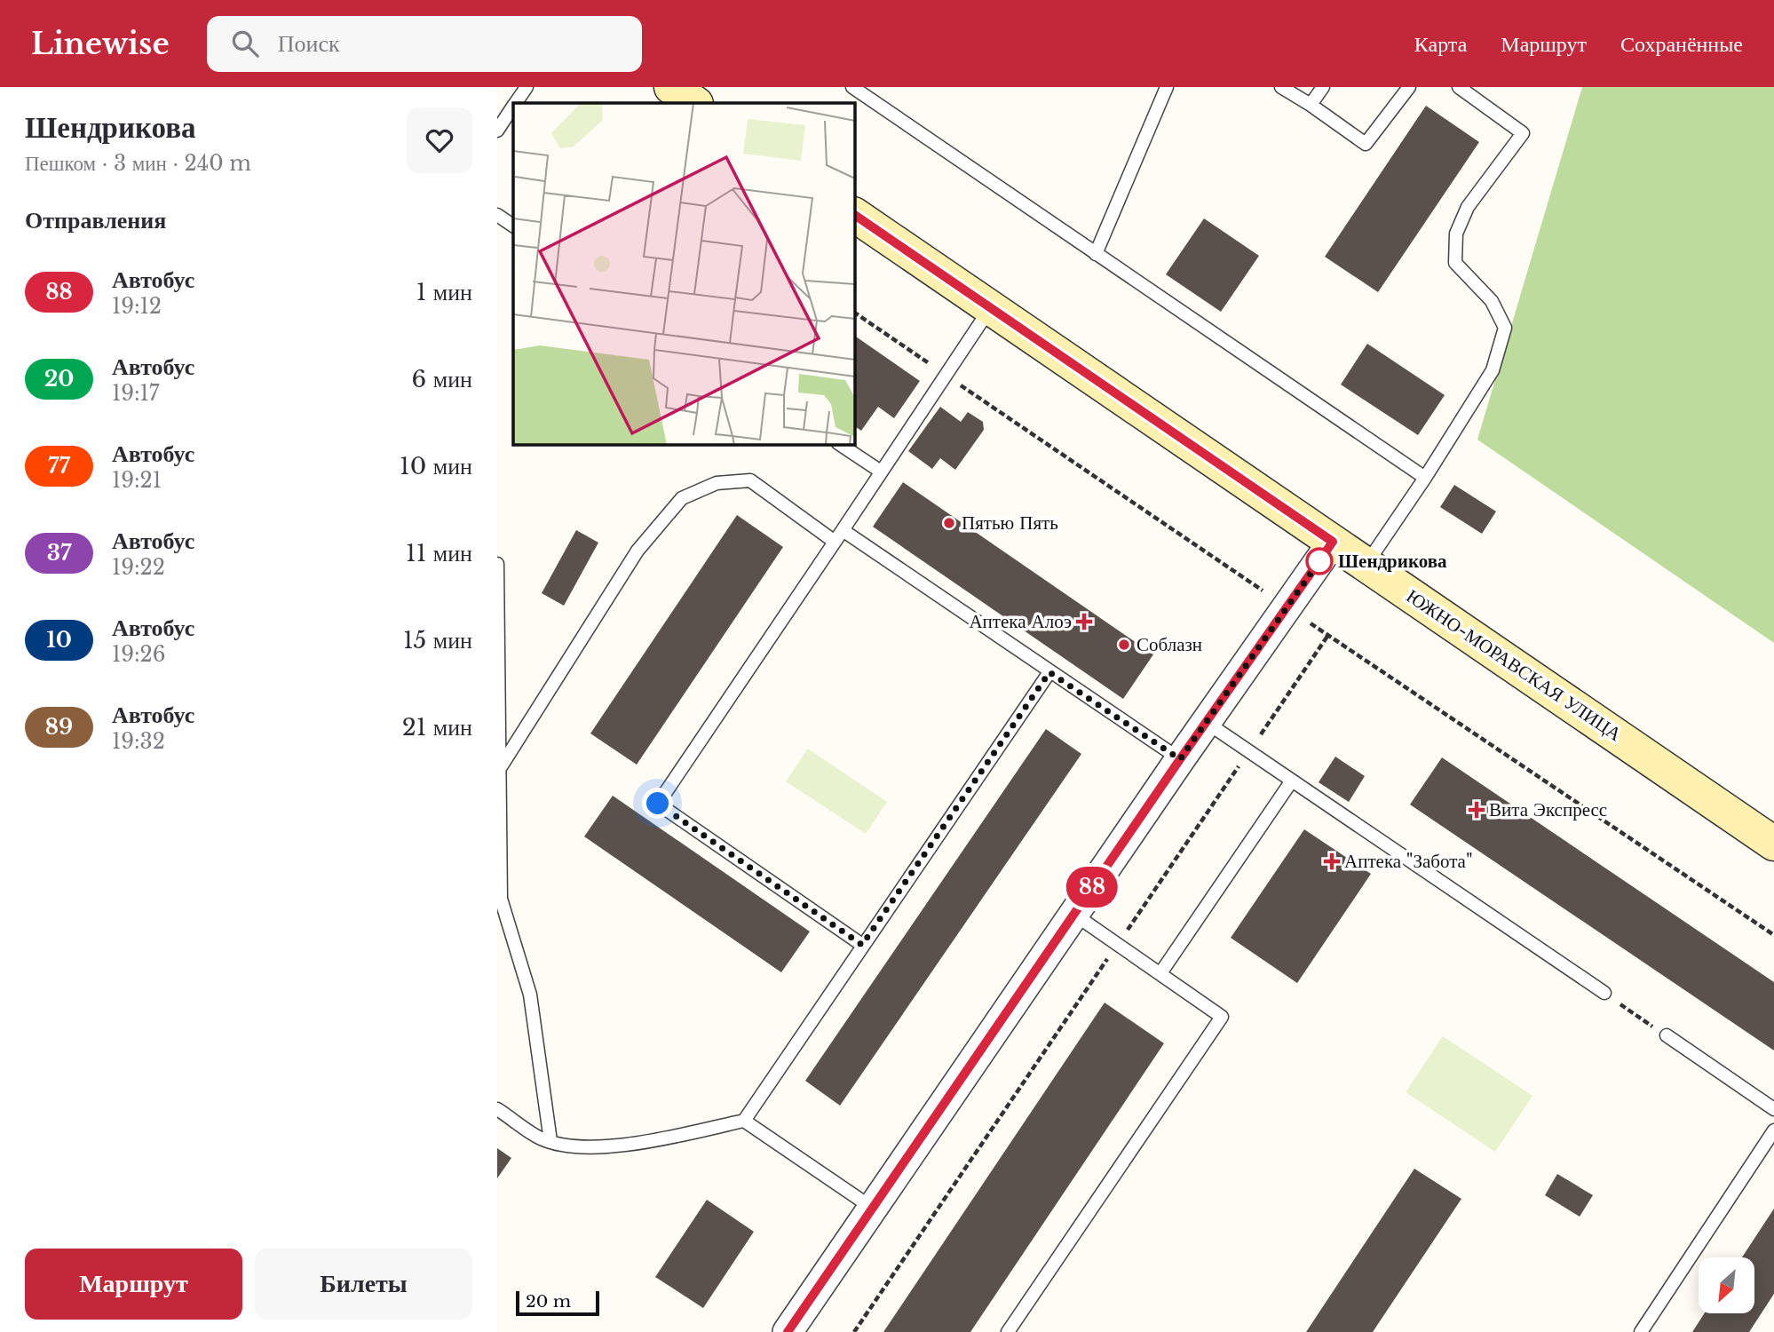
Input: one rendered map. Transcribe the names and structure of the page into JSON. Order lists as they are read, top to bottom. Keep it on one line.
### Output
{"streets":{"main road":["ЮЖНО-МОРАВСКАЯ УЛИЦА"]},"places":{"other":["Пятью Пять","Шендрикова","Соблазн"],"health":["Аптека Алоэ","Вита Экспресс","Аптека \"Забота\""]},"lines":["bus line 88"],"scale_bar":"20 m","north":"bottom left","page":{"header":"Linewise","search":"Поиск","nav":["Карта","Маршрут","Сохранённые"],"heading":[["Шендрикова","Пешком · 3 мин · 240 m"],"Отправления"],"on_map":"88","list":[{"mark":"88","name":"Автобус","note":"19:12","value":"1 мин"},{"mark":"20","name":"Автобус","note":"19:17","value":"6 мин"},{"mark":"77","name":"Автобус","note":"19:21","value":"10 мин"},{"mark":"37","name":"Автобус","note":"19:22","value":"11 мин"},{"mark":"10","name":"Автобус","note":"19:26","value":"15 мин"},{"mark":"89","name":"Автобус","note":"19:32","value":"21 мин"}],"buttons":["Маршрут","Билеты"],"scale":"20 m"}}
